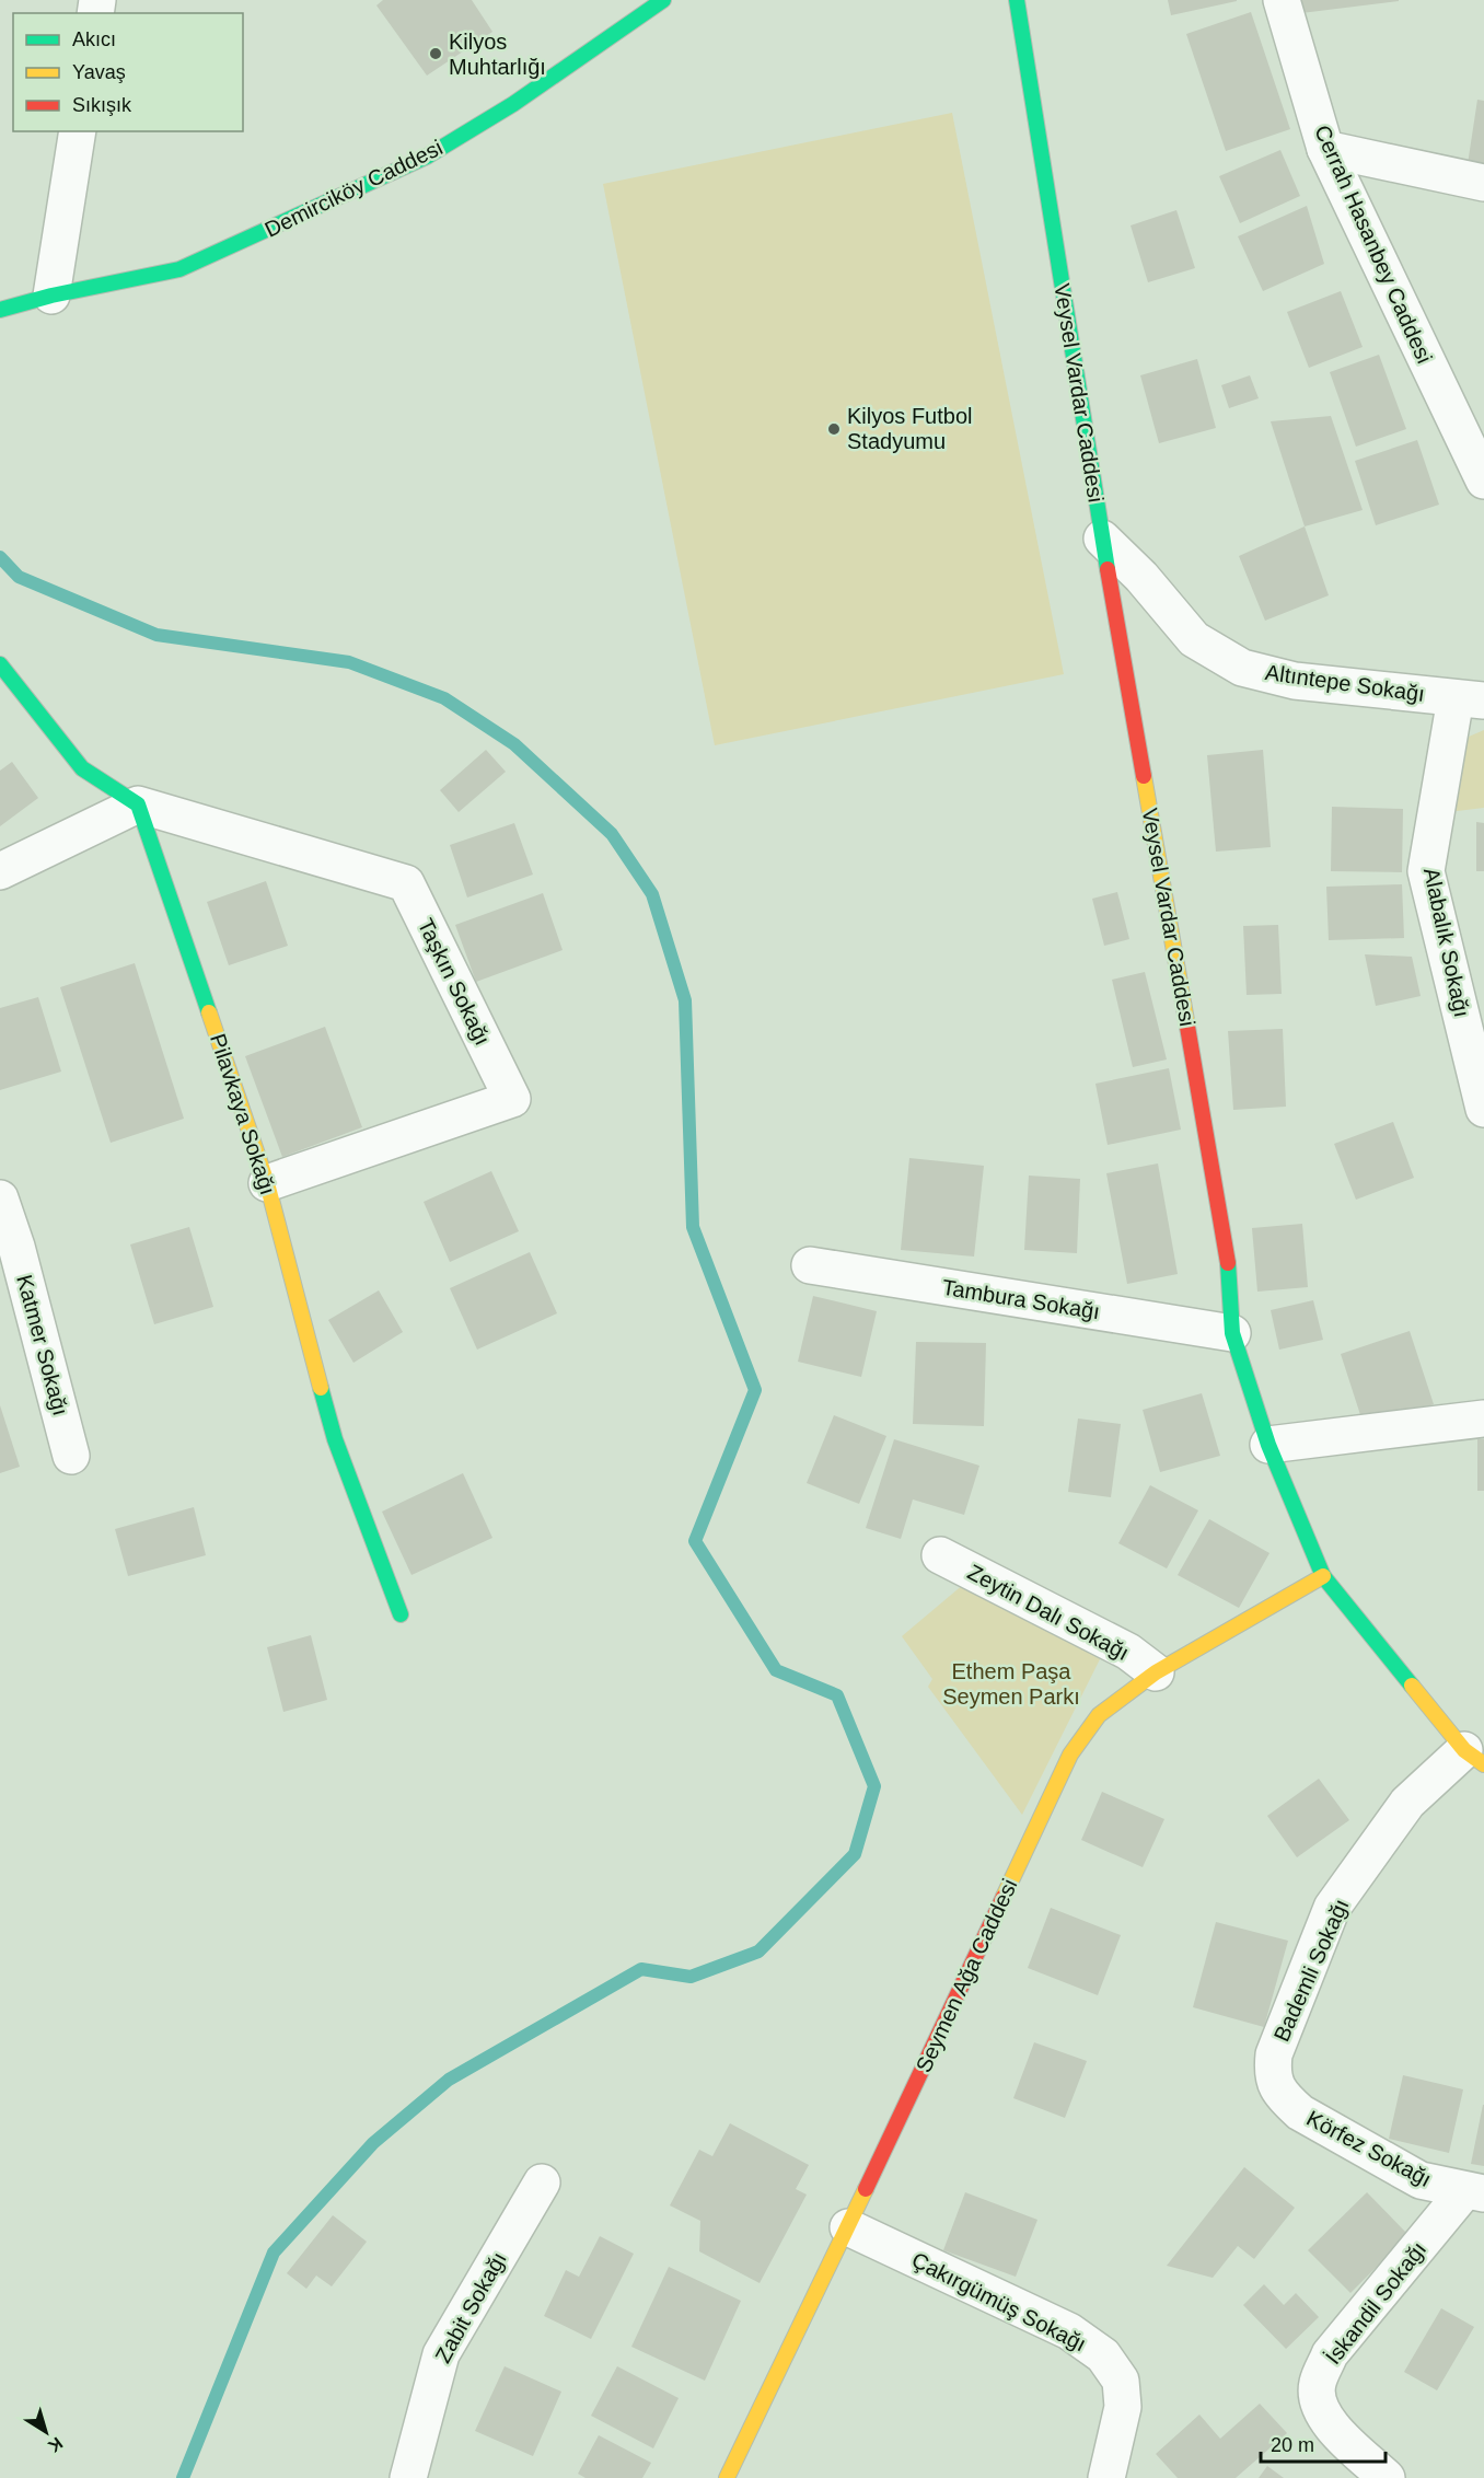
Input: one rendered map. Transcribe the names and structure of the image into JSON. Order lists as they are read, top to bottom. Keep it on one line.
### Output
{"streets":{"street":["Demirciköy Caddesi","Cerrah Hasanbey Caddesi","Veysel Vardar Caddesi","Altıntepe Sokağı","Alabalık Sokağı","Taşkın Sokağı","Pilavkaya Sokağı","Tambura Sokağı","Katmer Sokağı","Zeytin Dalı Sokağı","Bademli Sokağı","Seymen Ağa Caddesi","Körfez Sokağı","Çakırgümüş Sokağı","İskandil Sokağı","Zabit Sokağı"]},"crossings":[["Veysel Vardar Caddesi","Altıntepe Sokağı"],["Veysel Vardar Caddesi","Tambura Sokağı"],["Veysel Vardar Caddesi","Bademli Sokağı"],["Veysel Vardar Caddesi","Seymen Ağa Caddesi"],["Altıntepe Sokağı","Alabalık Sokağı"],["Taşkın Sokağı","Pilavkaya Sokağı"],["Zeytin Dalı Sokağı","Seymen Ağa Caddesi"],["Bademli Sokağı","Körfez Sokağı"],["Seymen Ağa Caddesi","Çakırgümüş Sokağı"],["Körfez Sokağı","İskandil Sokağı"]],"parks":["Ethem Paşa Seymen Parkı"],"places":["Kilyos Muhtarlığı","Kilyos Futbol Stadyumu"],"legend":["Akıcı","Yavaş","Sıkışık"],"scale_bar":"20 m","north":"bottom right"}
